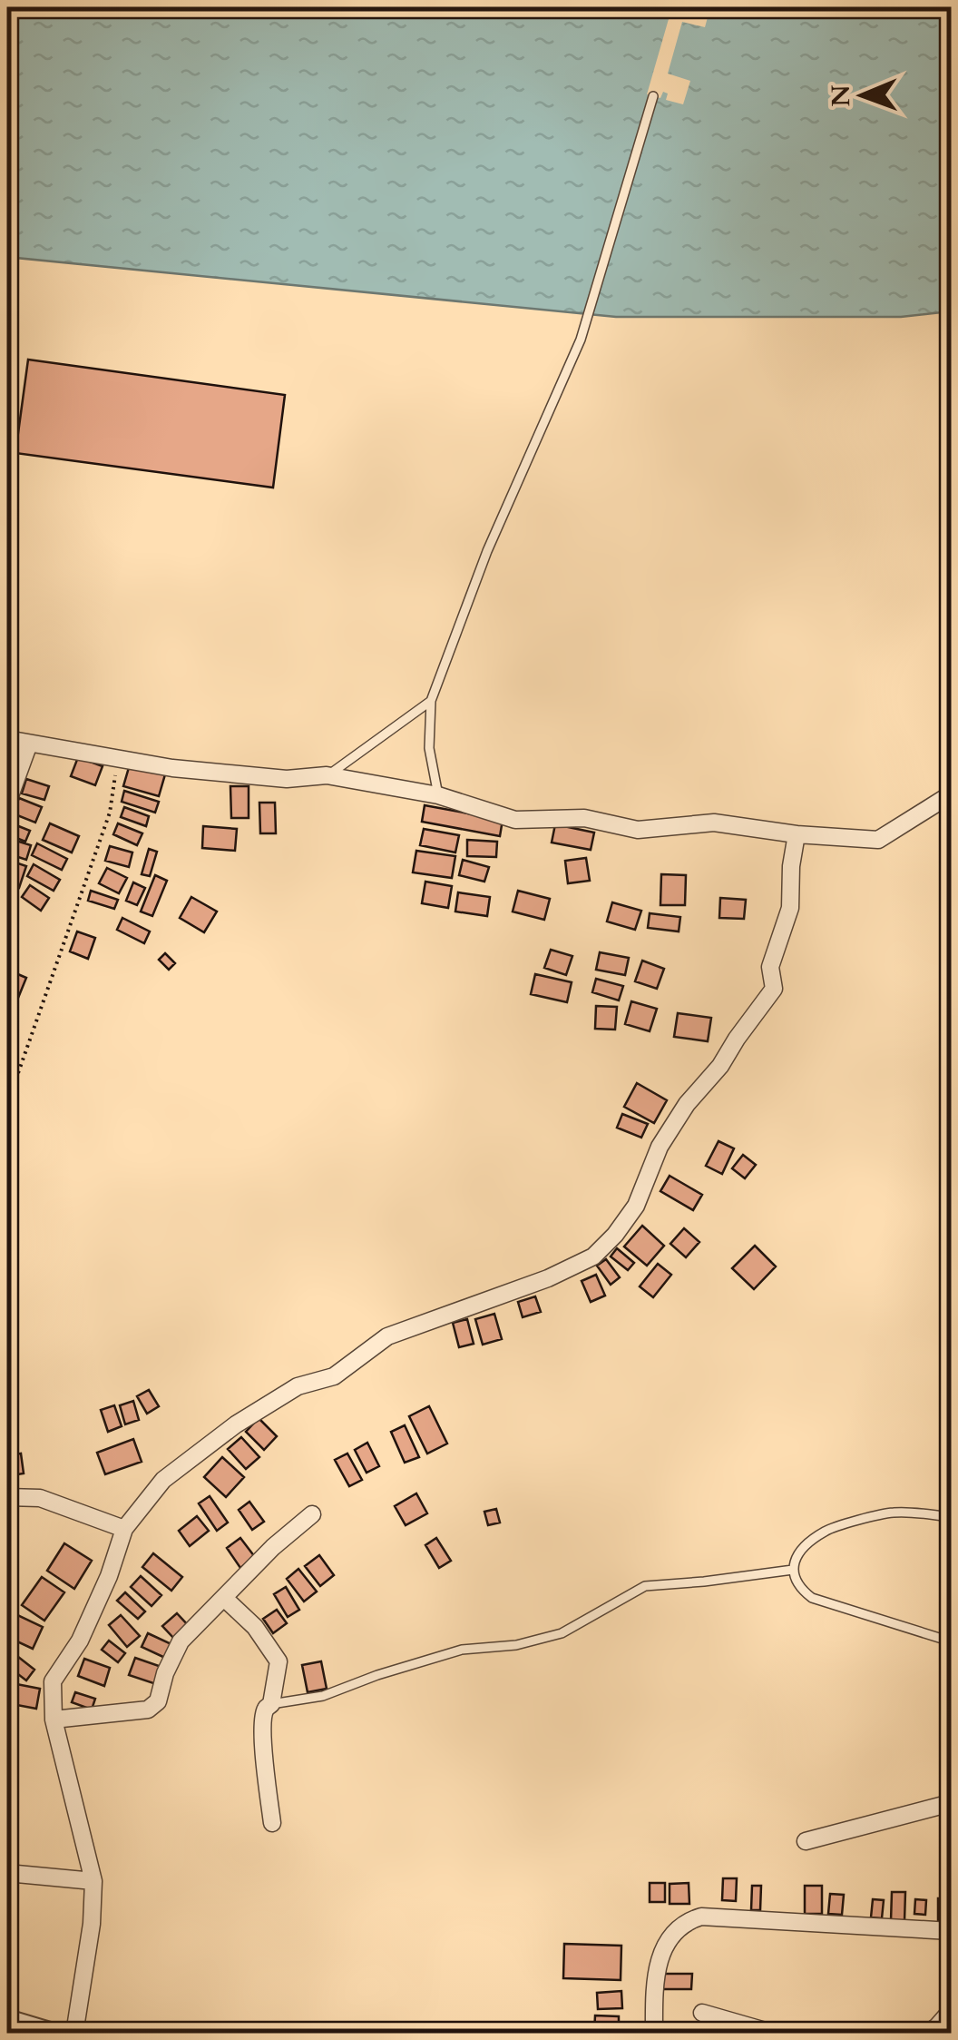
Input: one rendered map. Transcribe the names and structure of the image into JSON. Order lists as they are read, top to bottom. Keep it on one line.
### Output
{"north":"left"}
